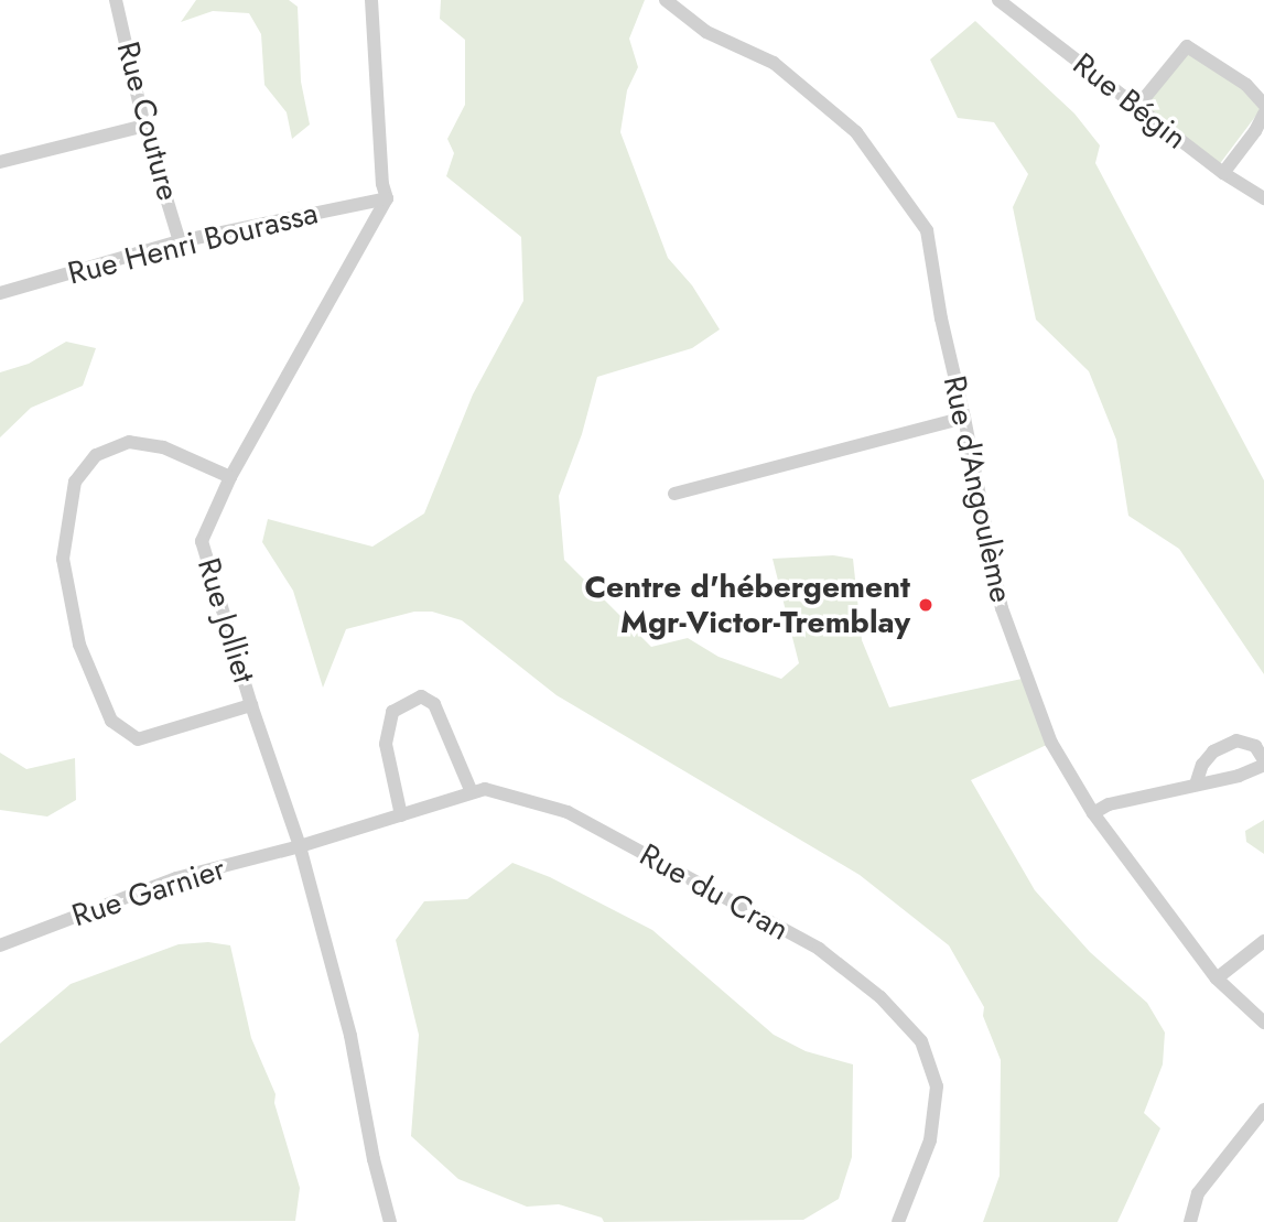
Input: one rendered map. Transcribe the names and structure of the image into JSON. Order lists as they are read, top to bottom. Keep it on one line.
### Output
{"streets":{"street":["Rue Bégin","Rue Couture","Rue Henri Bourassa","Rue d'Angoulème","Rue Jolliet","Rue Garnier","Rue du Cran"]},"crossings":[["Rue Couture","Rue Henri Bourassa"],["Rue Henri Bourassa","Rue Jolliet"],["Rue Jolliet","Rue Garnier"],["Rue Jolliet","Rue du Cran"],["Rue Garnier","Rue du Cran"]],"places":["Centre d'hébergement Mgr-Victor-Tremblay"]}
